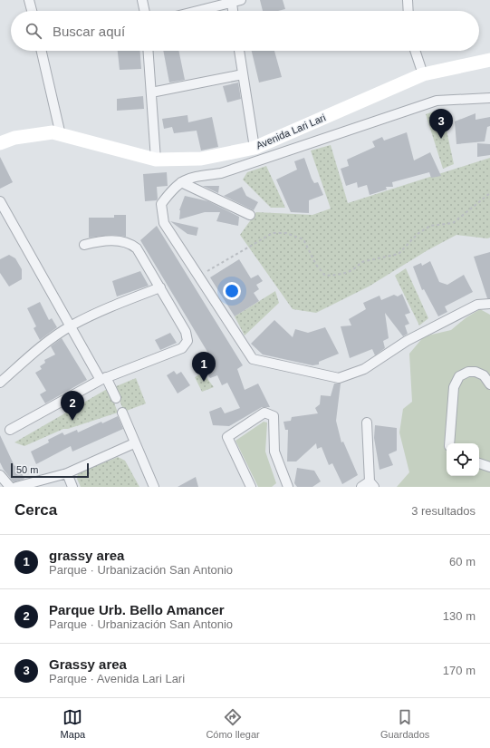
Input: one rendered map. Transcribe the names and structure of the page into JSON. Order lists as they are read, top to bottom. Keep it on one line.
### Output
{"streets":{"street":["Avenida Lari Lari"]},"scale_bar":"50 m","page":{"search":"Buscar aquí","pins":["3","1","2"],"scale":"50 m","heading":["Cerca","3 resultados"],"list":[{"mark":"1","name":"grassy area","note":"Parque · Urbanización San Antonio","value":"60 m"},{"mark":"2","name":"Parque Urb. Bello Amancer","note":"Parque · Urbanización San Antonio","value":"130 m"},{"mark":"3","name":"Grassy area","note":"Parque · Avenida Lari Lari","value":"170 m"}],"nav":["Mapa","Cómo llegar","Guardados"]}}
